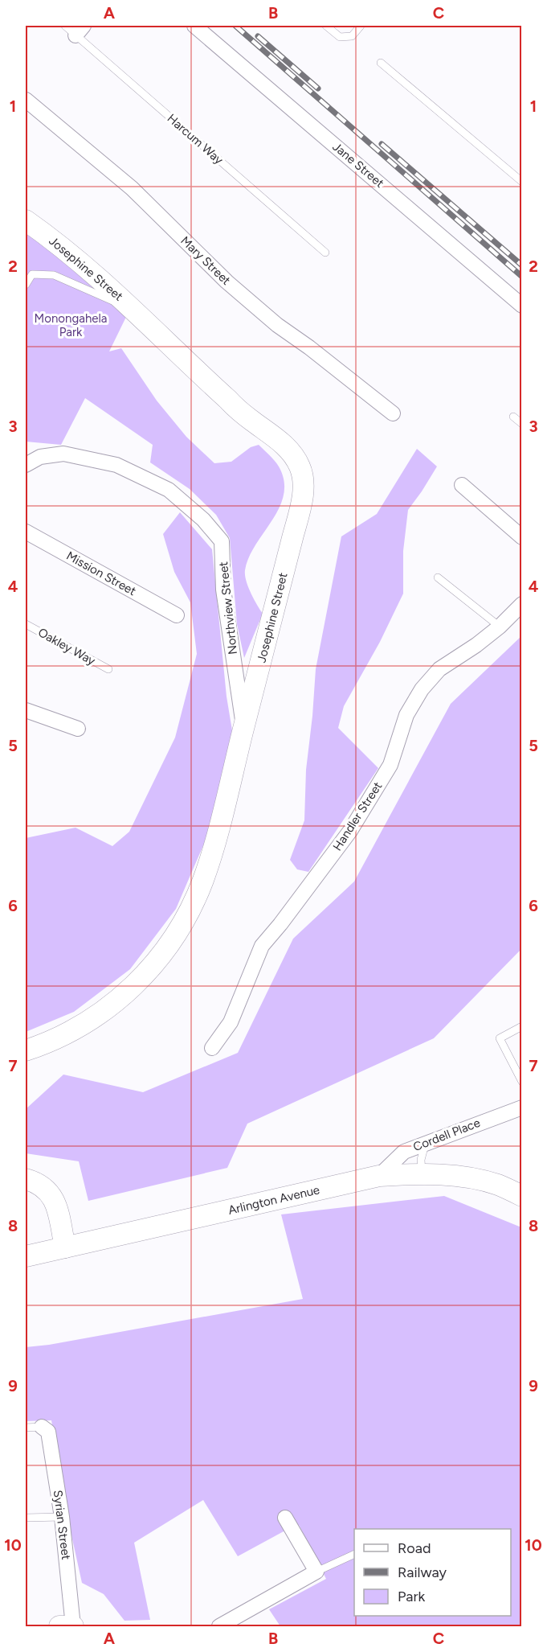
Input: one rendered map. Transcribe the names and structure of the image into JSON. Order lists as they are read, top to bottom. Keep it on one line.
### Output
{"streets":{"street":["Jane Street","Mary Street","Josephine Street","Mission Street","Northview Street","Handler Street","Cordell Place","Arlington Avenue","Syrian Street"],"lane":["Harcum Way","Oakley Way"]},"crossings":[["Josephine Street","Northview Street"],["Cordell Place","Arlington Avenue"]],"parks":["Monongahela Park"],"legend":["Road","Railway","Park"],"grid":{"columns":["A","B","C"],"rows":["1","2","3","4","5","6","7","8","9","10"]}}
